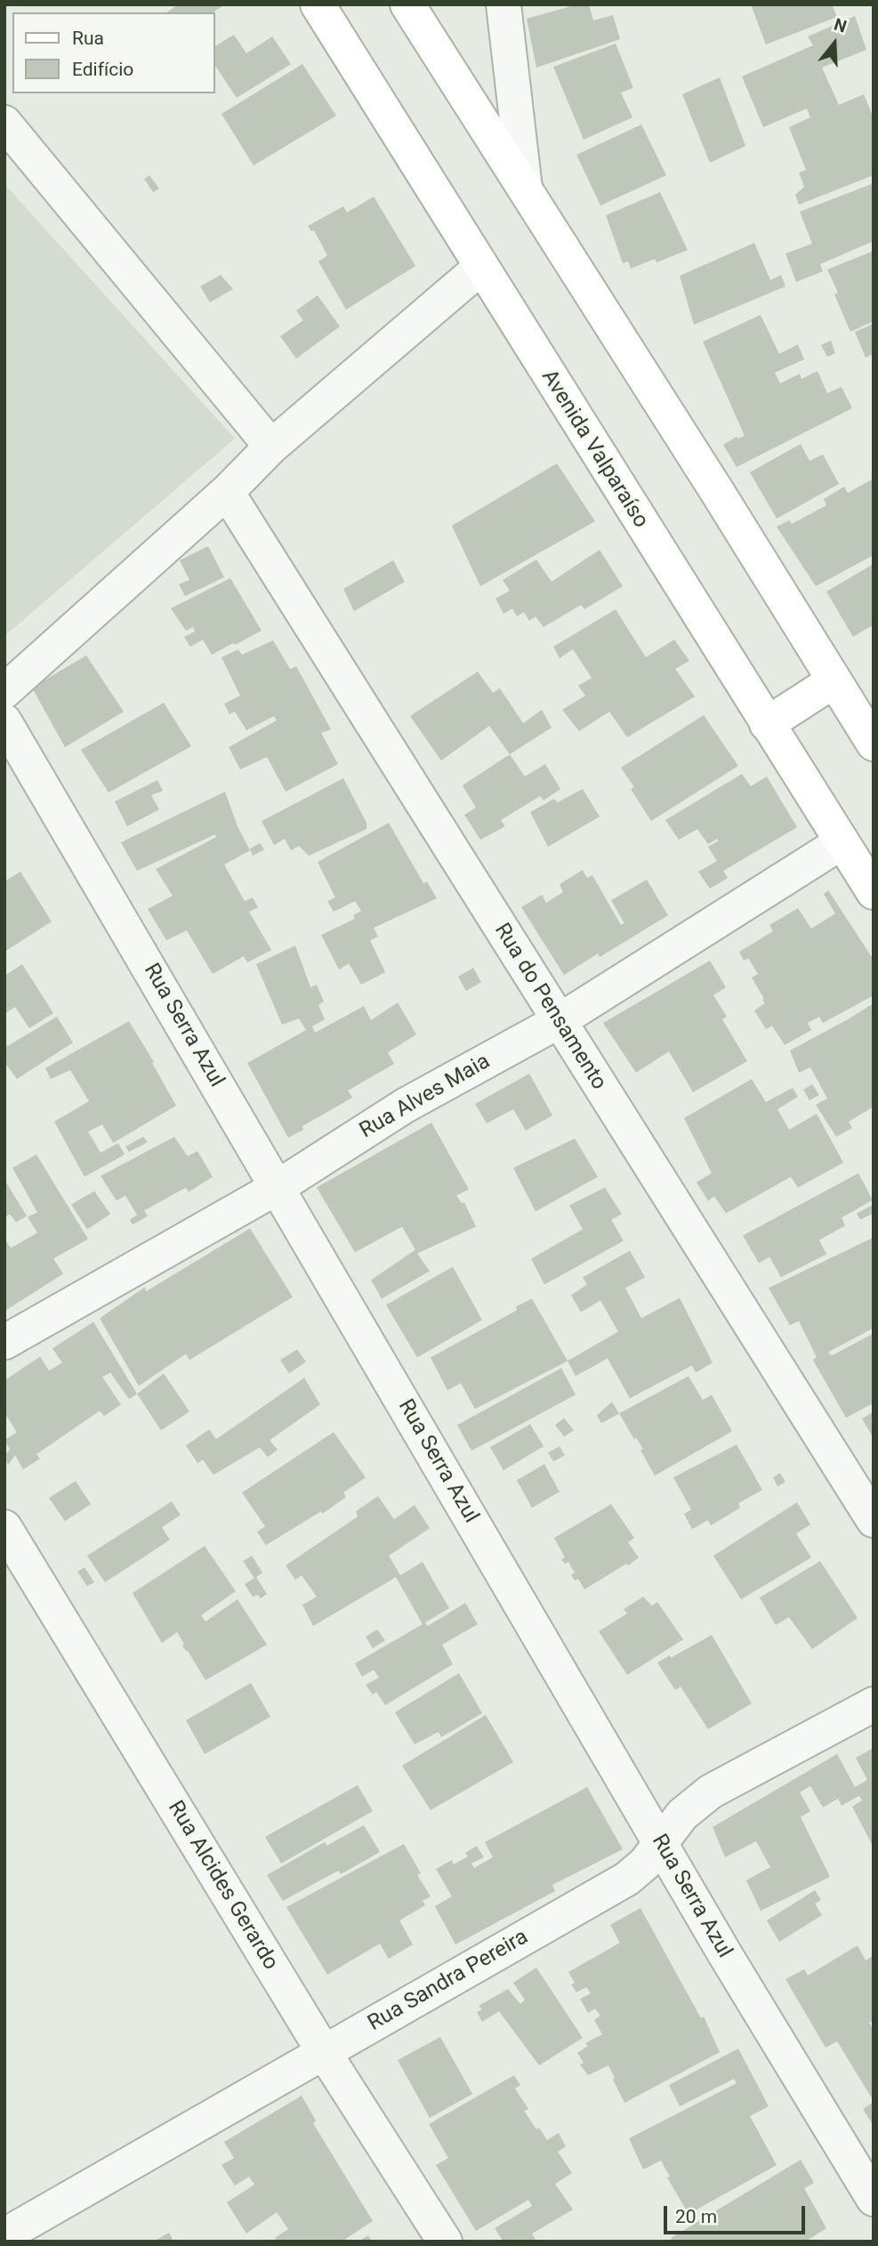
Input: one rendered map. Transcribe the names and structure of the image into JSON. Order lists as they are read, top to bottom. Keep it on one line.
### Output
{"streets":{"main road":["Avenida Valparaíso"],"street":["Rua do Pensamento","Rua Serra Azul","Rua Alves Maia","Rua Alcides Gerardo","Rua Sandra Pereira"]},"crossings":[["Avenida Valparaíso","Rua Alves Maia"],["Rua do Pensamento","Rua Alves Maia"],["Rua Serra Azul","Rua Alves Maia"],["Rua Serra Azul","Rua Sandra Pereira"],["Rua Alcides Gerardo","Rua Sandra Pereira"]],"legend":["Rua","Edifício"],"scale_bar":"20 m","north":"top"}
